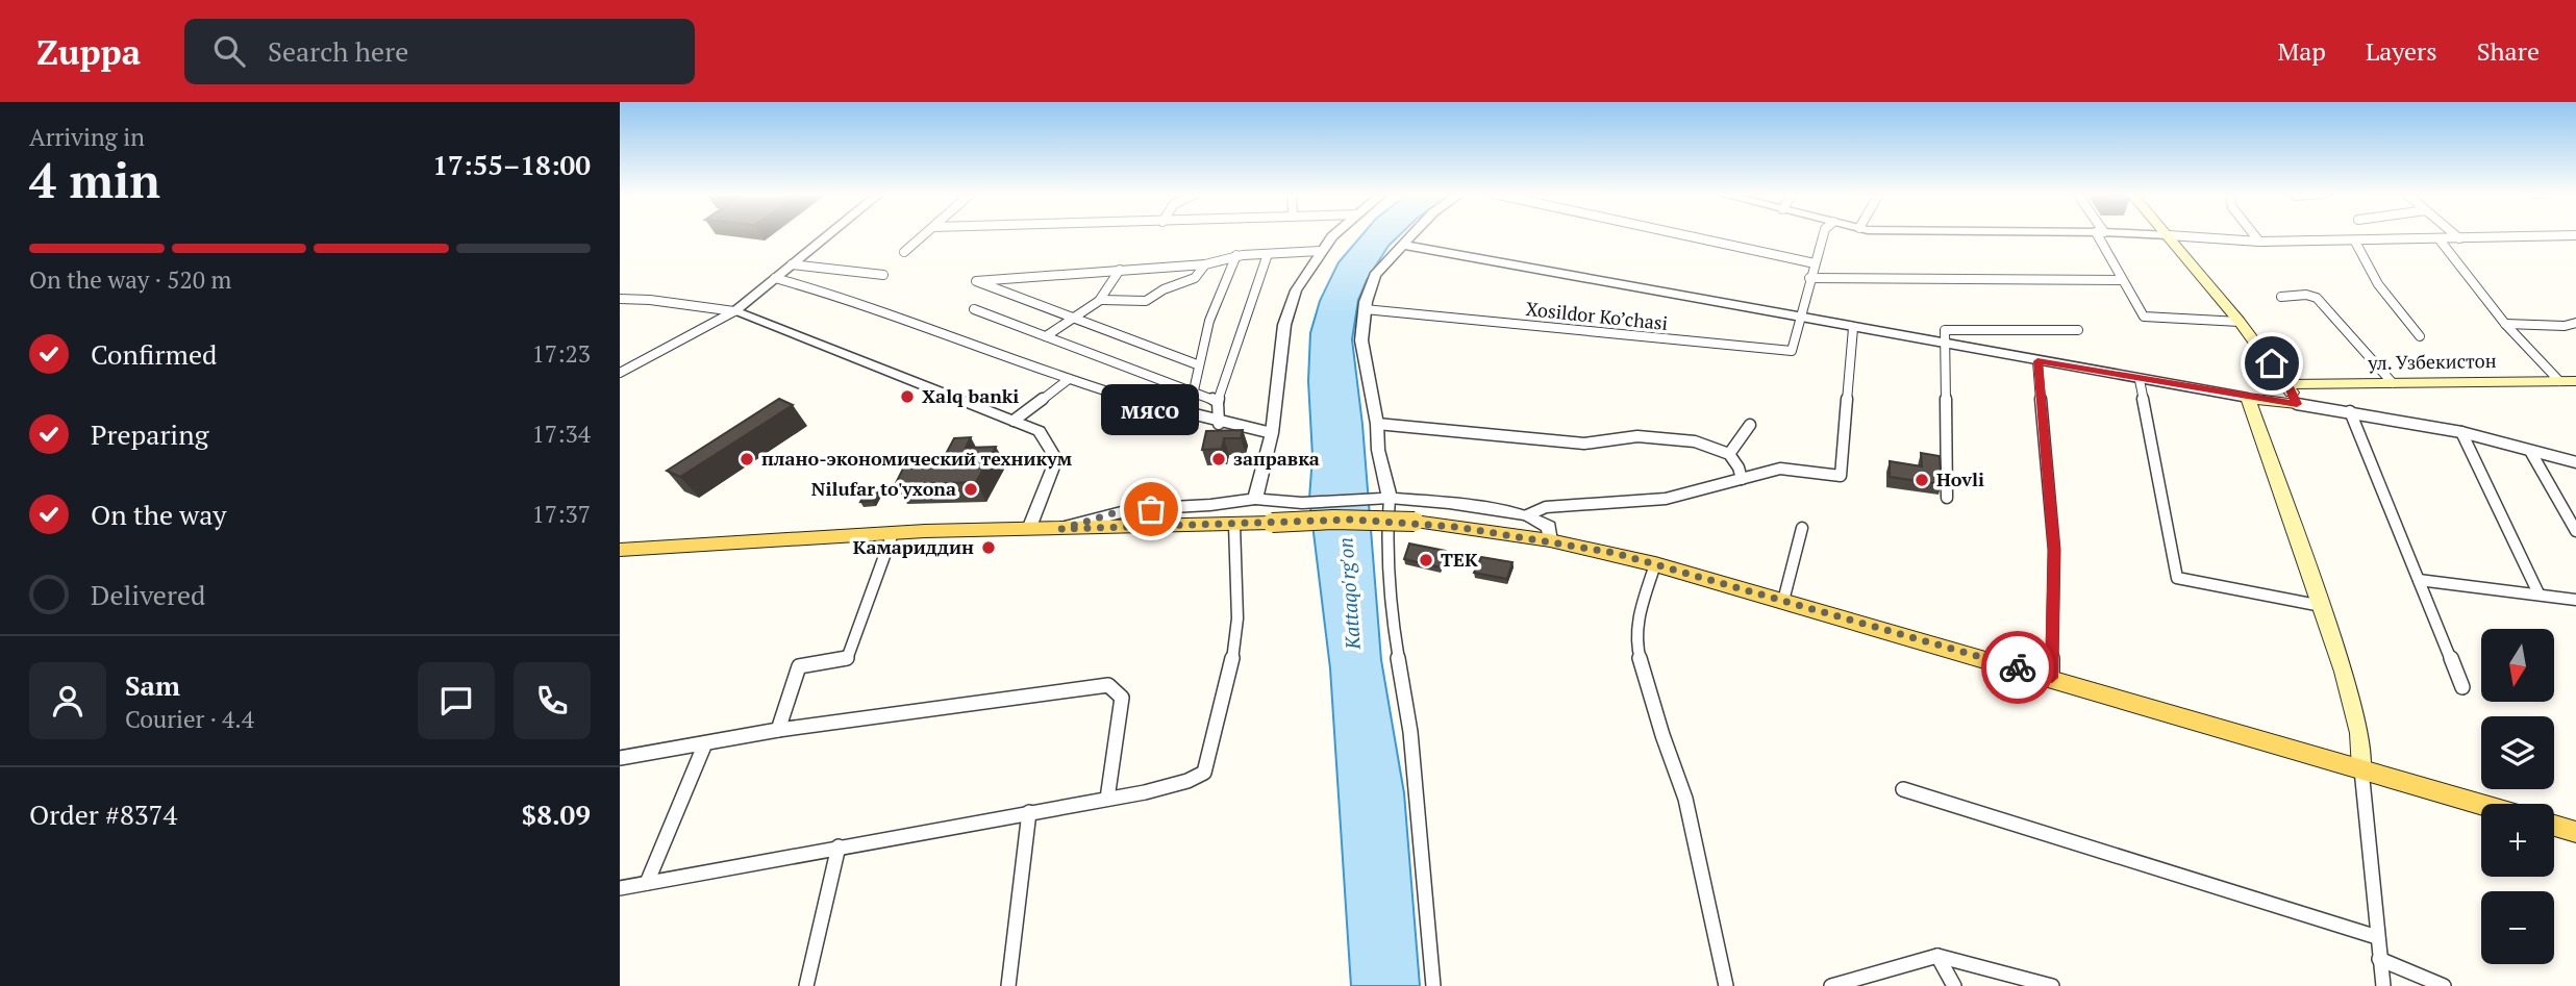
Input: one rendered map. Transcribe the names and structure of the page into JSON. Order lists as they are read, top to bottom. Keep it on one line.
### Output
{"streets":{"main road":["ул. Узбекистон"],"street":["Xosildor Ko’chasi"]},"water":["Kattaqo'rg'on"],"places":["Xalq banki","плано-экономический техникум","заправка","Hovli","Nilufar to'yxona","мясо","Камариддин","TEK"],"north":"bottom","page":{"header":"Zuppa","search":"Search here","nav":["Map","Layers","Share"],"heading":["4 min","Arriving in","17:55–18:00"],"panel":["Sam","Courier · 4.4","Order #8374","$8.09"],"bar":"On the way · 520 m","list":[["Confirmed","17:23"],["Preparing","17:34"],["On the way","17:37"],"Delivered"],"bubble":"мясо","map_buttons":["+","−"]}}
